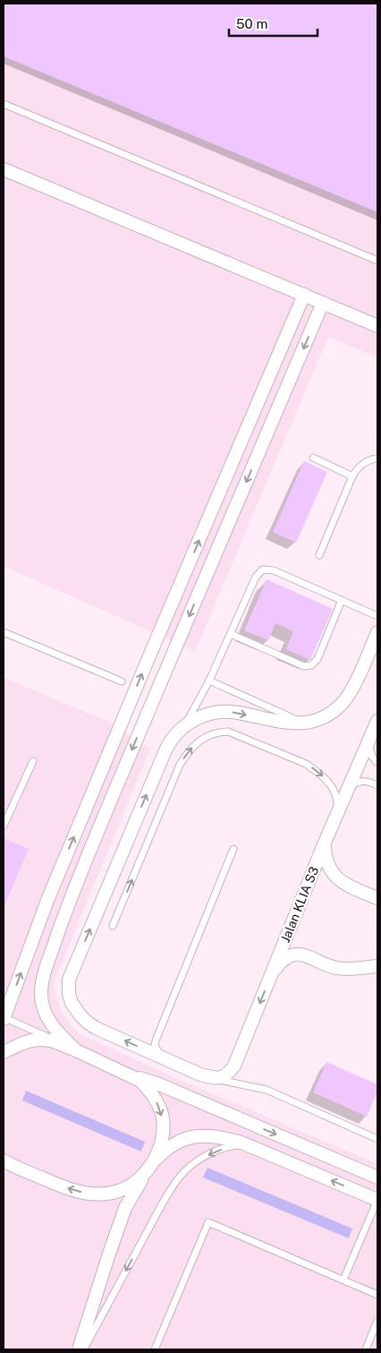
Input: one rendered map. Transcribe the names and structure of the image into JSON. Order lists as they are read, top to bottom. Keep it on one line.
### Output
{"streets":{"street":["Jalan KLIA S3"]},"scale_bar":"50 m"}
